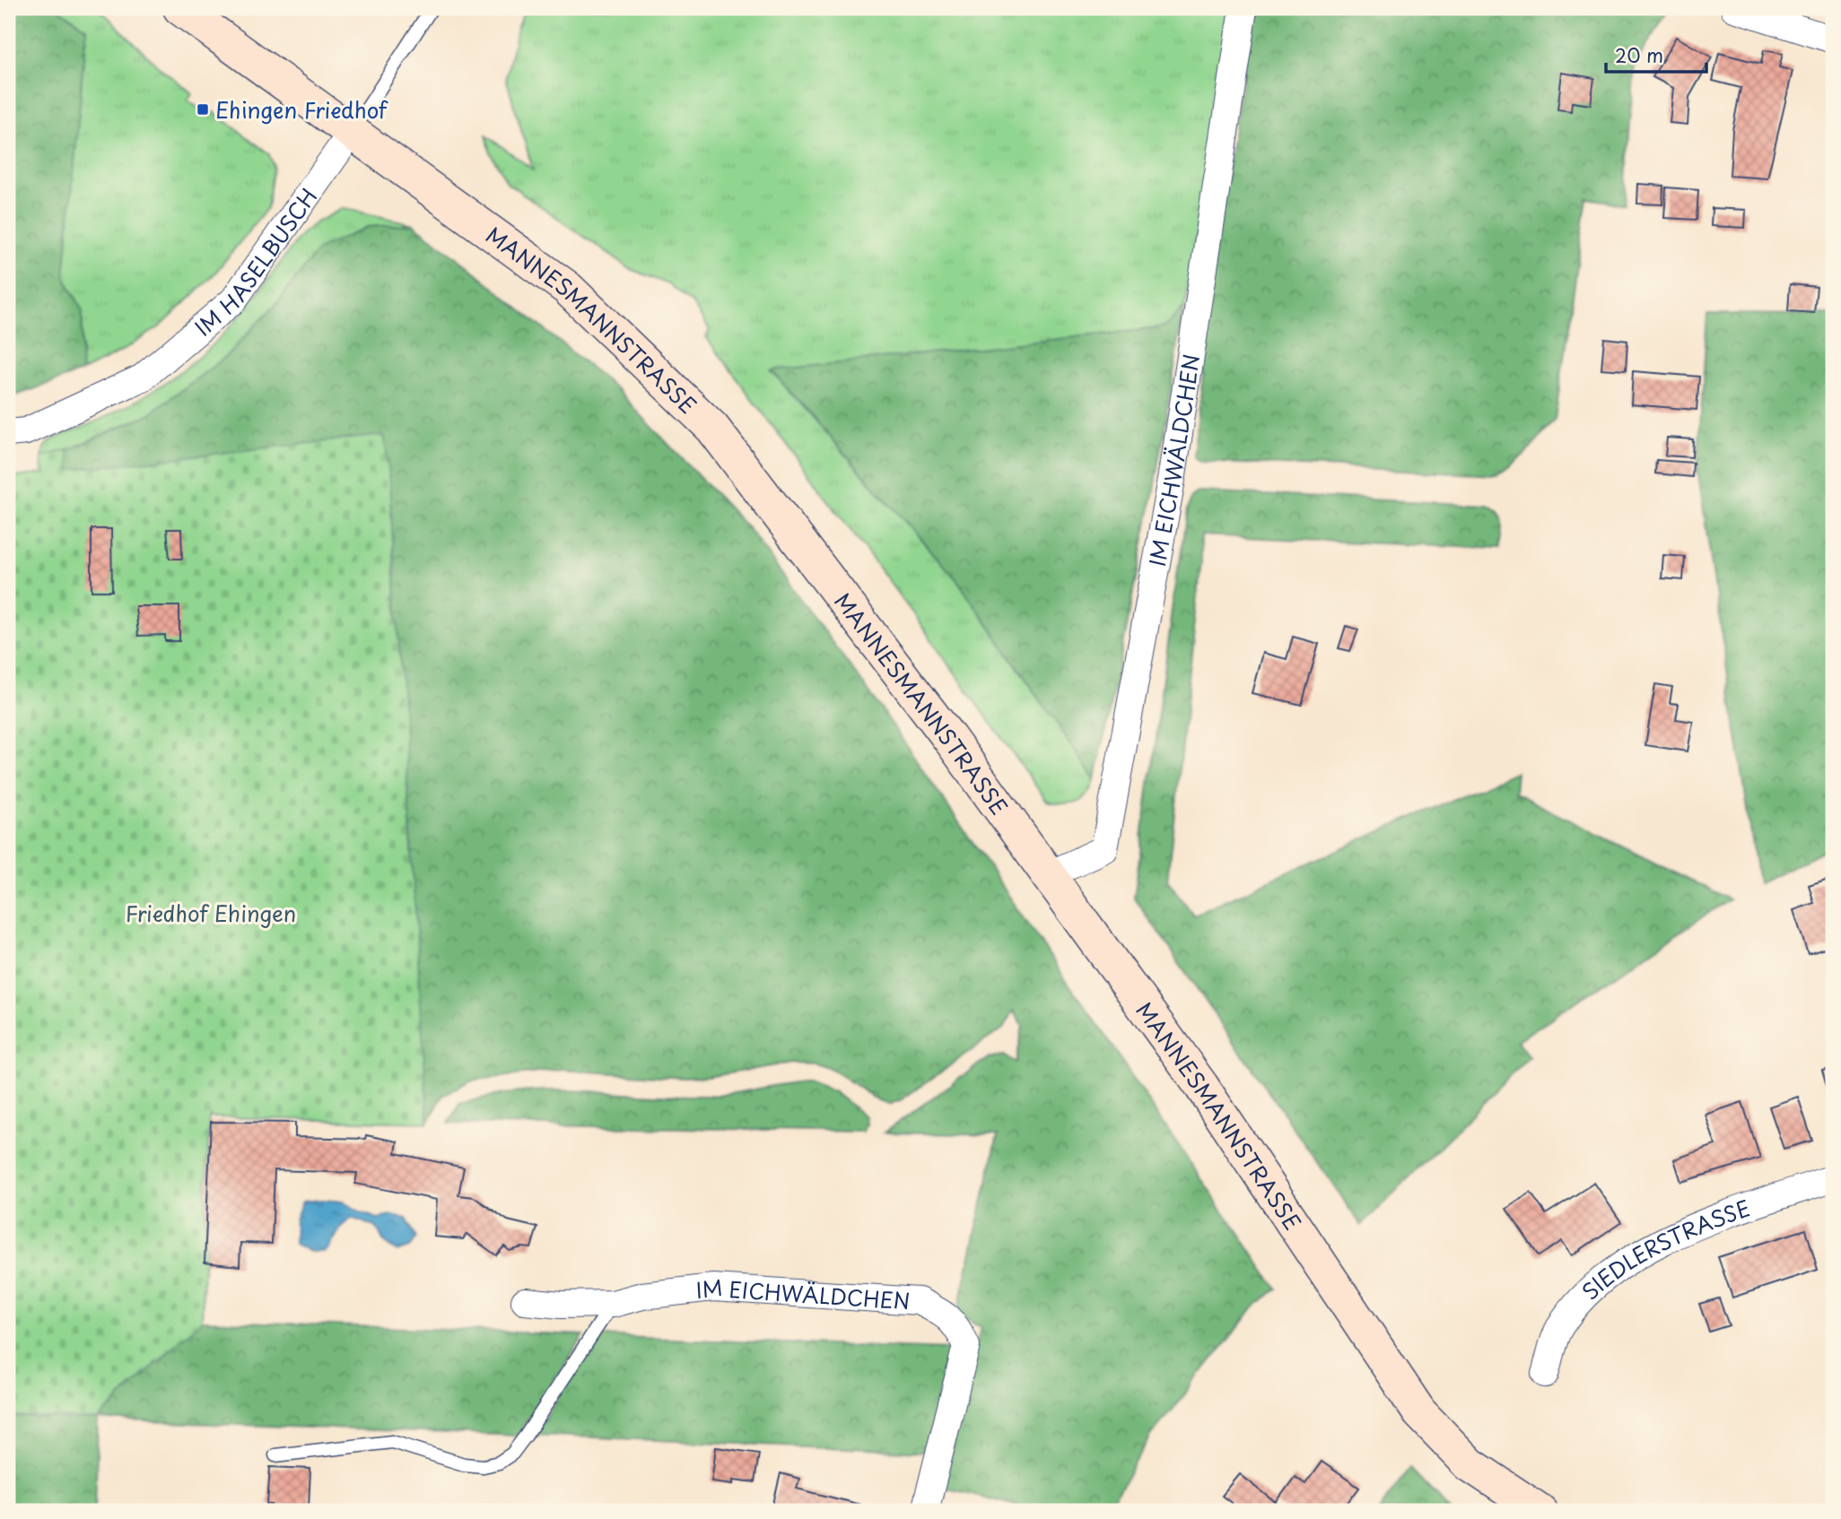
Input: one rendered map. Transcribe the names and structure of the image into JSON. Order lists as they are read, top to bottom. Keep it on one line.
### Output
{"streets":{"main road":["MANNESMANNSTRASSE"],"street":["IM HASELBUSCH","IM EICHWÄLDCHEN","SIEDLERSTRASSE"]},"crossings":[["IM HASELBUSCH","MANNESMANNSTRASSE"],["MANNESMANNSTRASSE","IM EICHWÄLDCHEN"]],"parks":["Friedhof Ehingen"],"places":{"transit":["Ehingen Friedhof"]},"scale_bar":"20 m"}
